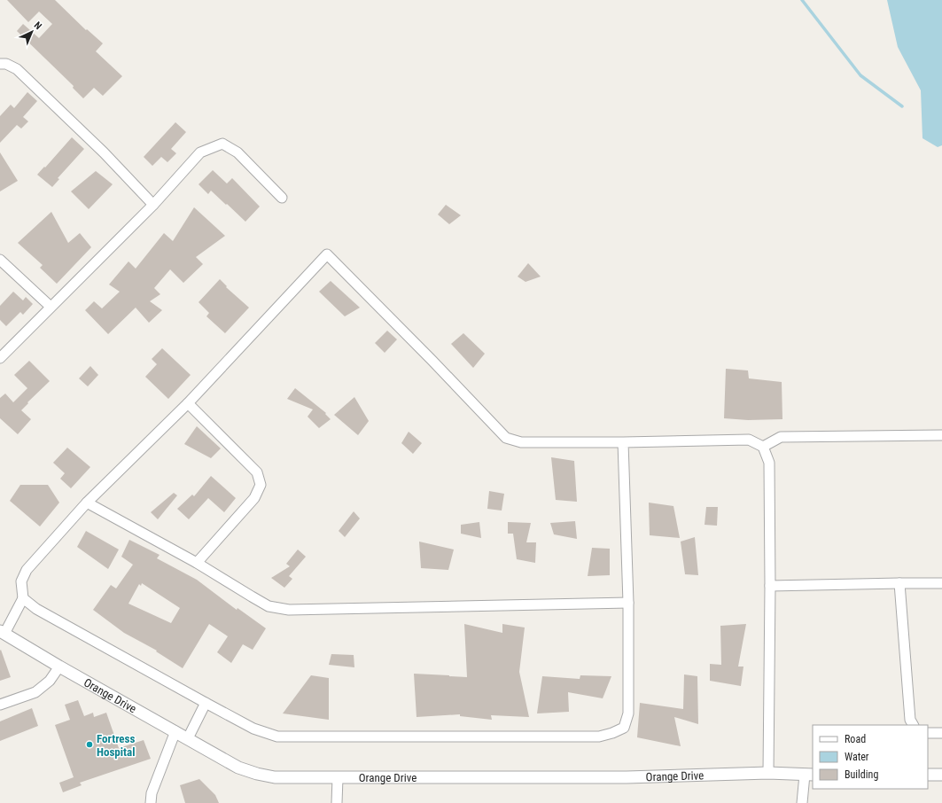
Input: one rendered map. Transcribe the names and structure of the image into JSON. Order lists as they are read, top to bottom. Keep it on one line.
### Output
{"streets":{"street":["Orange Drive"]},"places":["Fortress Hospital"],"legend":["Road","Water","Building"],"north":"top right"}
